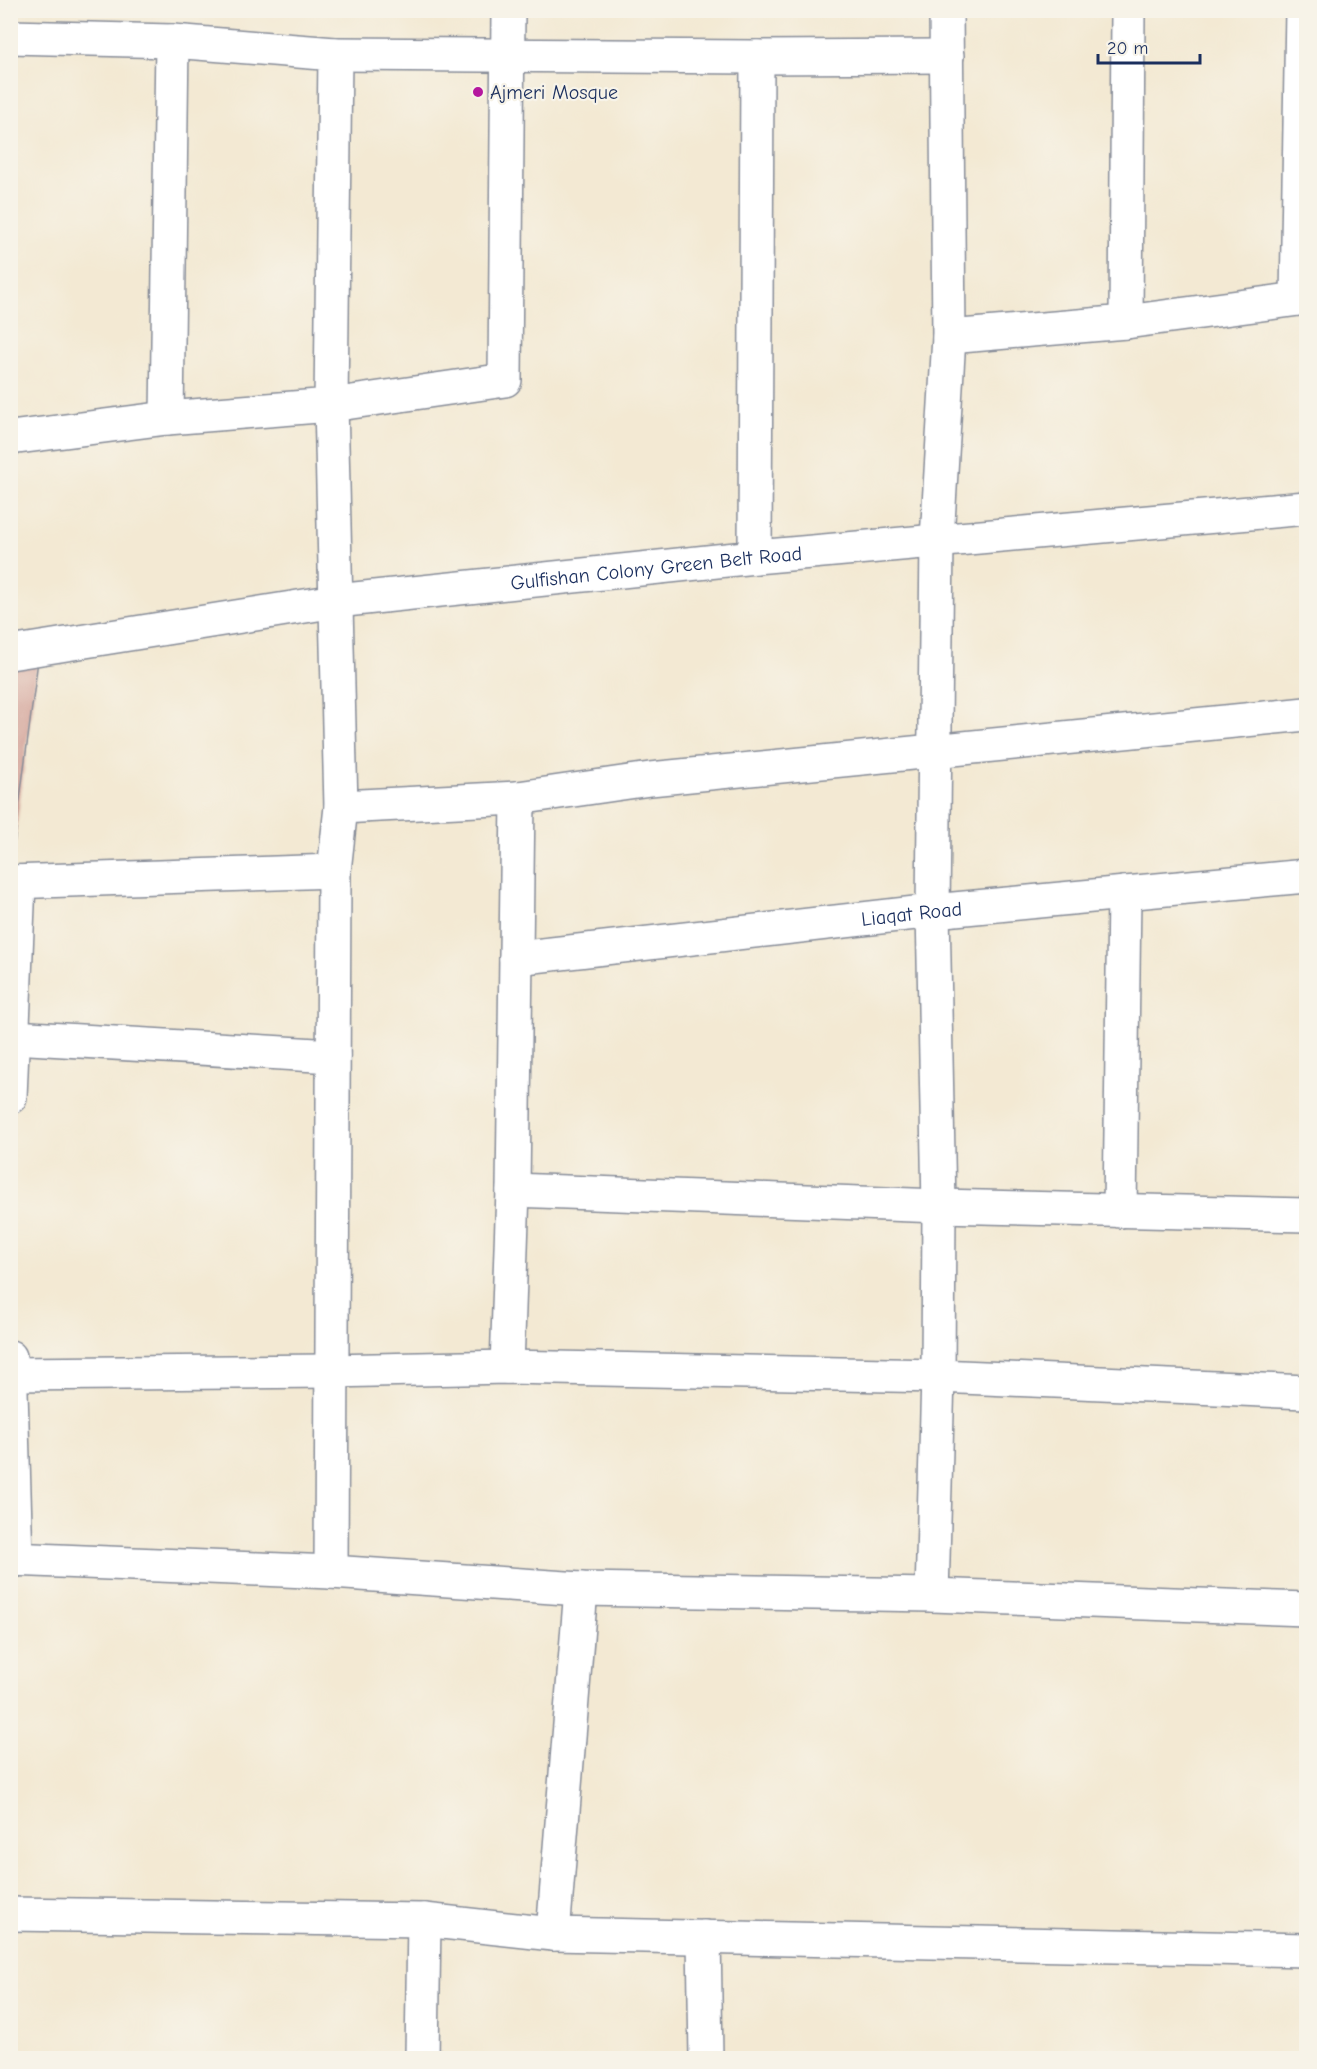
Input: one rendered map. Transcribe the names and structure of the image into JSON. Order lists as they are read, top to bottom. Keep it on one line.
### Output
{"streets":{"street":["Gulfishan Colony Green Belt Road","Liaqat Road"]},"places":["Ajmeri Mosque"],"scale_bar":"20 m"}
